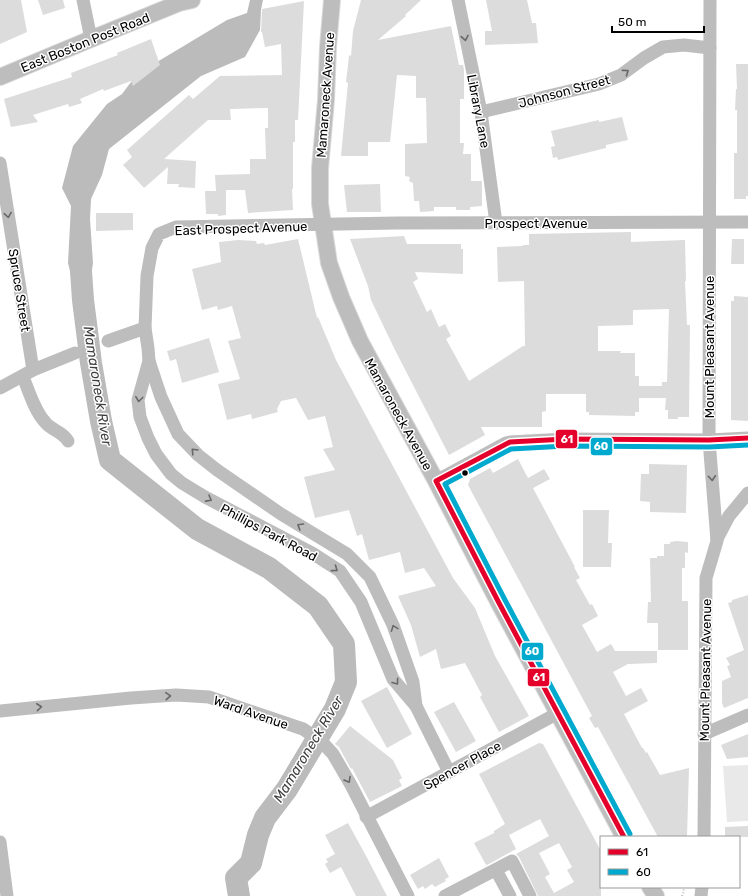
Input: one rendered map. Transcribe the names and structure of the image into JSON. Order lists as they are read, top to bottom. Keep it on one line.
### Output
{"streets":{"main road":["East Boston Post Road","Mamaroneck Avenue"],"street":["Johnson Street","Library Lane","Prospect Avenue","East Prospect Avenue","Spruce Street","Mount Pleasant Avenue","Phillips Park Road","Ward Avenue","Spencer Place"]},"crossings":[["Johnson Street","Library Lane"],["Johnson Street","Mount Pleasant Avenue"],["Mamaroneck Avenue","Prospect Avenue"],["Mamaroneck Avenue","East Prospect Avenue"],["Mamaroneck Avenue","Spencer Place"],["Library Lane","Prospect Avenue"],["Prospect Avenue","East Prospect Avenue"],["Prospect Avenue","Mount Pleasant Avenue"],["East Prospect Avenue","Phillips Park Road"],["Phillips Park Road","Spencer Place"],["Ward Avenue","Spencer Place"]],"one_way":["Johnson Street","Library Lane","Spruce Street","Ward Avenue"],"water":["Mamaroneck River"],"lines":["transit line 61","transit line 60"],"legend":["61","60"],"scale_bar":"50 m"}
